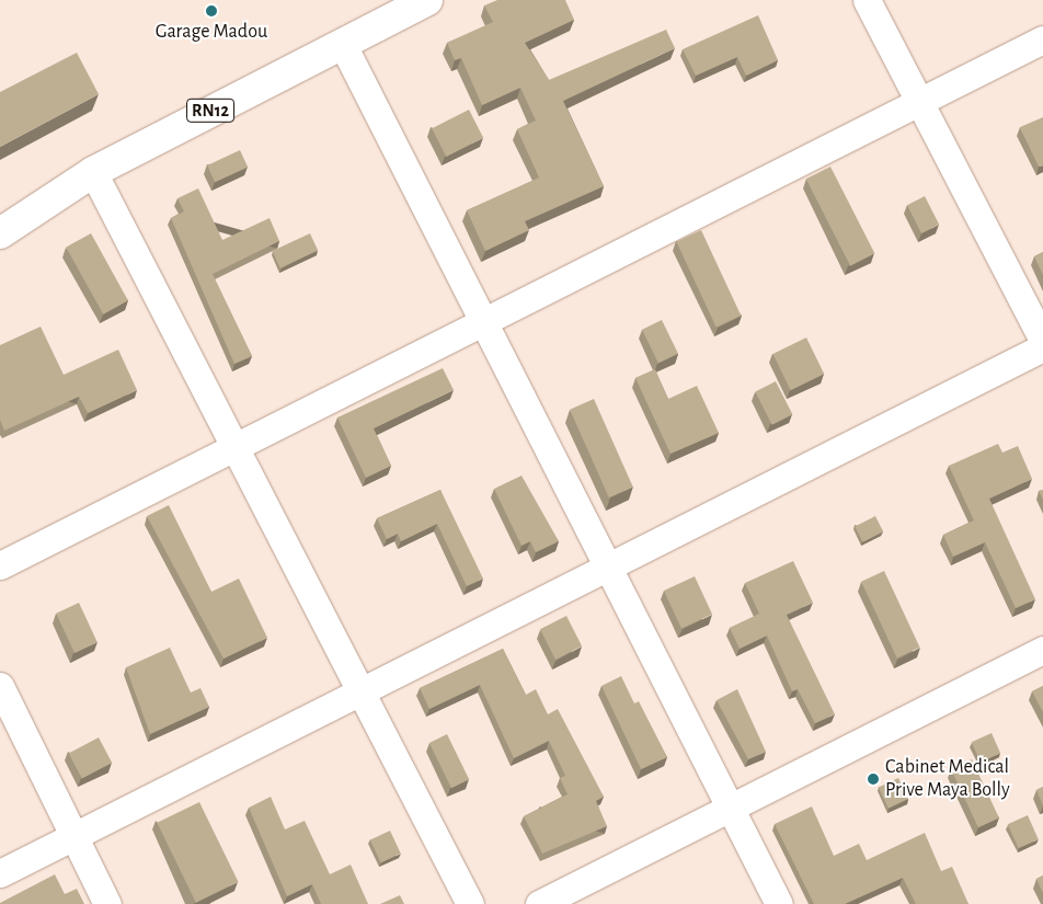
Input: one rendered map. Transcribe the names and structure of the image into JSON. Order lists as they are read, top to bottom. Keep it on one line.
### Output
{"streets":{"main road":["RN12"]},"places":["Garage Madou","Cabinet Medical Prive Maya Bolly"]}
